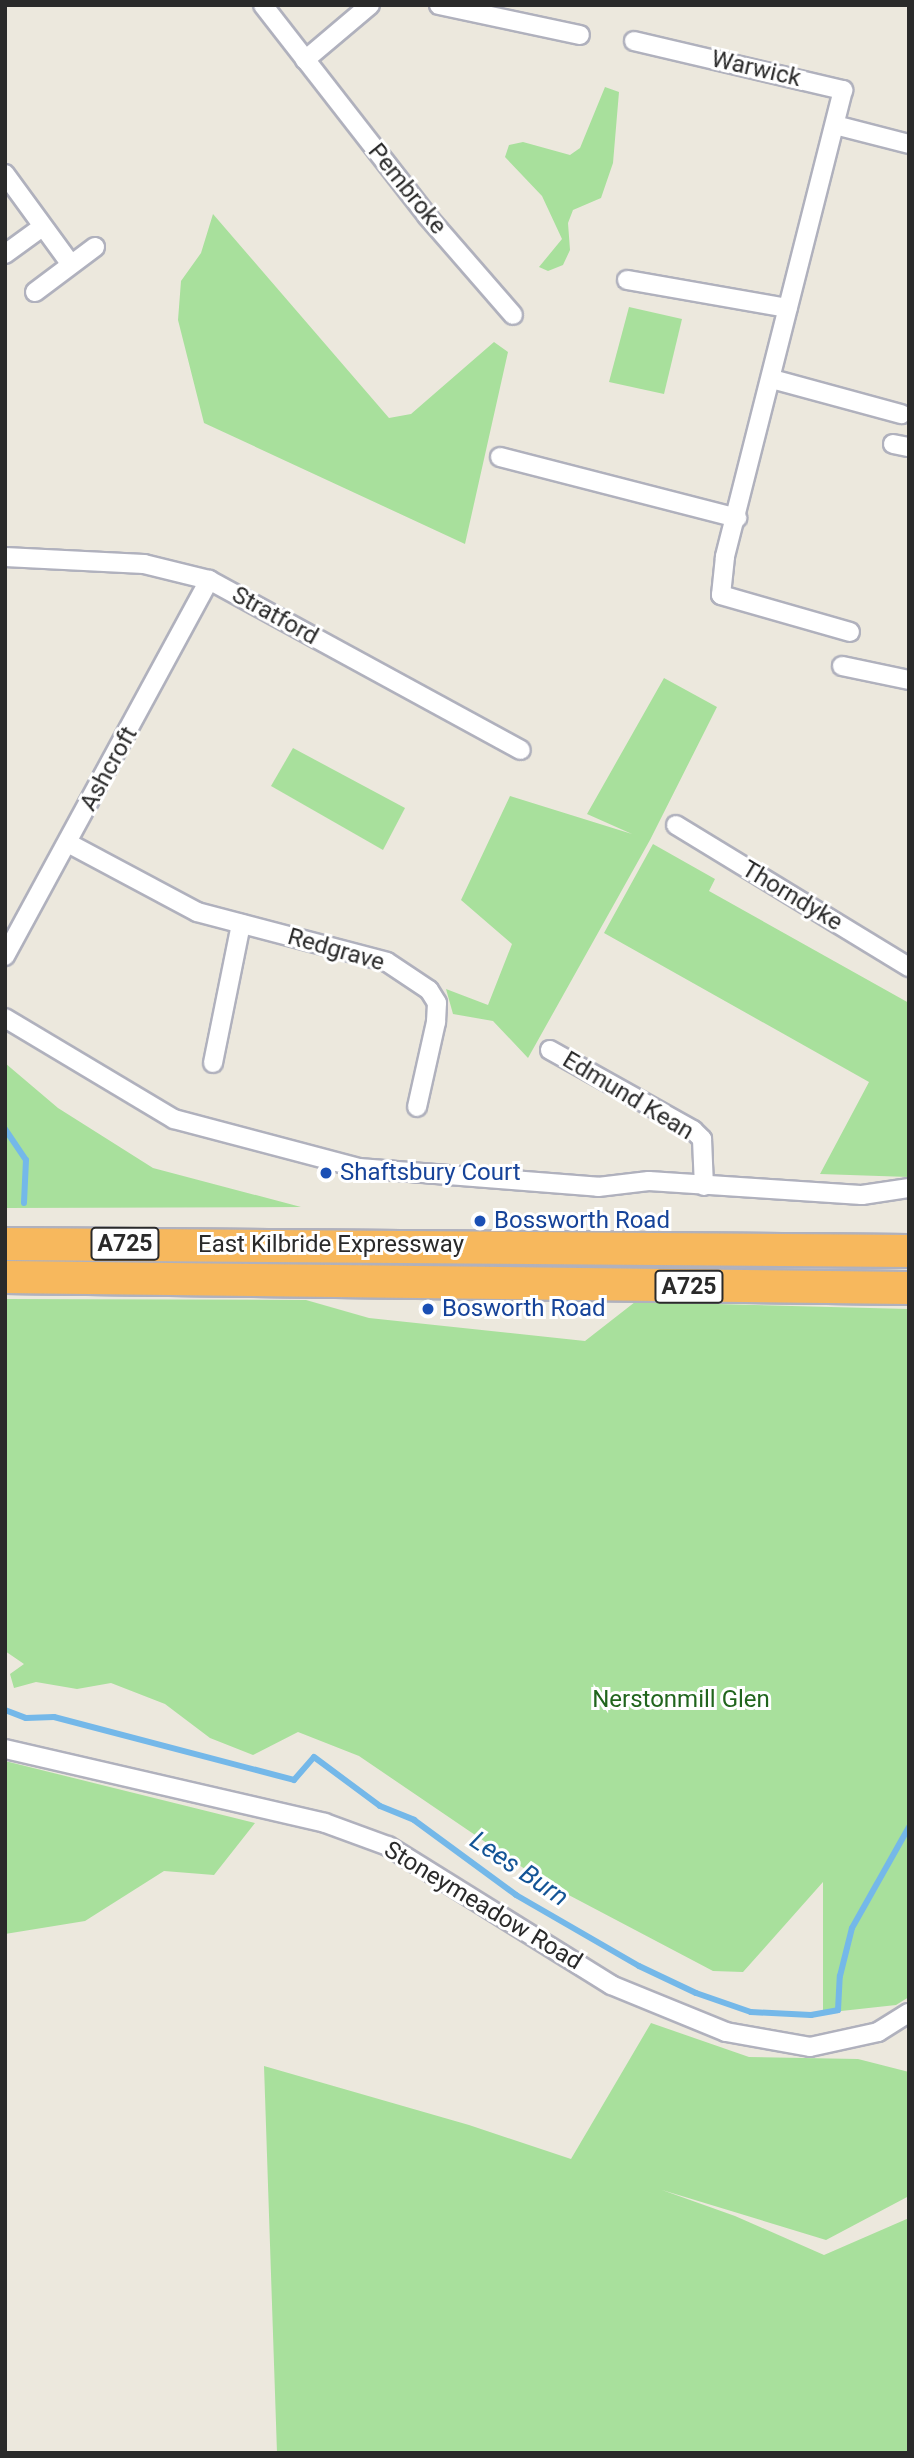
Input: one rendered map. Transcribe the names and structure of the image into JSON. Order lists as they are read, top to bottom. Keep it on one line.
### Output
{"streets":{"highway":["A725","East Kilbride Expressway"],"street":["Warwick","Pembroke","Stratford","Ashcroft","Thorndyke","Redgrave","Edmund Kean","Stoneymeadow Road"]},"crossings":[["Stratford","Ashcroft"],["Ashcroft","Redgrave"]],"water":["Lees Burn"],"parks":["Nerstonmill Glen"],"places":["Shaftsbury Court","Bossworth Road","Bosworth Road"]}
